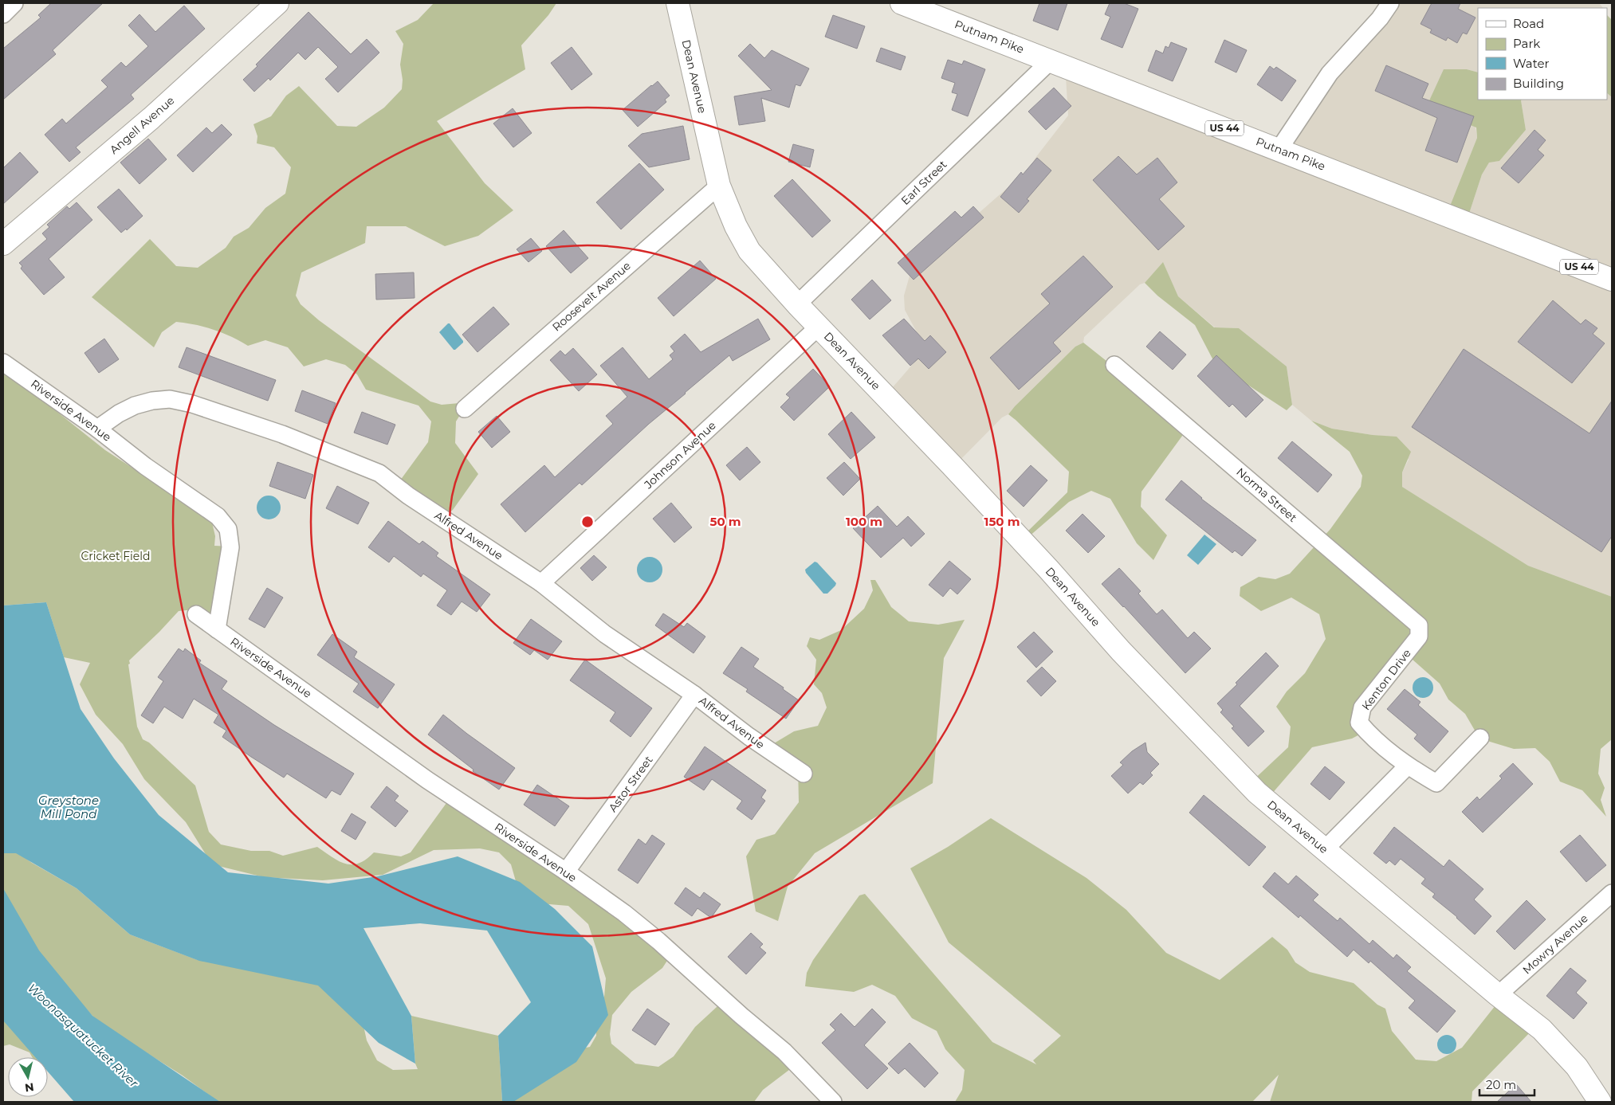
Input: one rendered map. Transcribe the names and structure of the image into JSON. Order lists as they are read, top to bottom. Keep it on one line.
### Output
{"streets":{"street":["Putnam Pike","Dean Avenue","Angell Avenue","US 44","Earl Street","Roosevelt Avenue","Riverside Avenue","Johnson Avenue","Norma Street","Alfred Avenue","Kenton Drive","Astor Street","Mowry Avenue"]},"crossings":[["Putnam Pike","Earl Street"],["Dean Avenue","Earl Street"],["Dean Avenue","Roosevelt Avenue"],["Dean Avenue","Johnson Avenue"],["Dean Avenue","Mowry Avenue"],["Riverside Avenue","Alfred Avenue"],["Riverside Avenue","Astor Street"],["Johnson Avenue","Alfred Avenue"],["Norma Street","Kenton Drive"],["Alfred Avenue","Astor Street"]],"water":["Greystone Mill Pond","Woonasquatucket River"],"parks":["Cricket Field"],"legend":["Road","Park","Water","Building"],"scale_bar":"20 m","north":"bottom","rings":["50 m","100 m","150 m"]}
